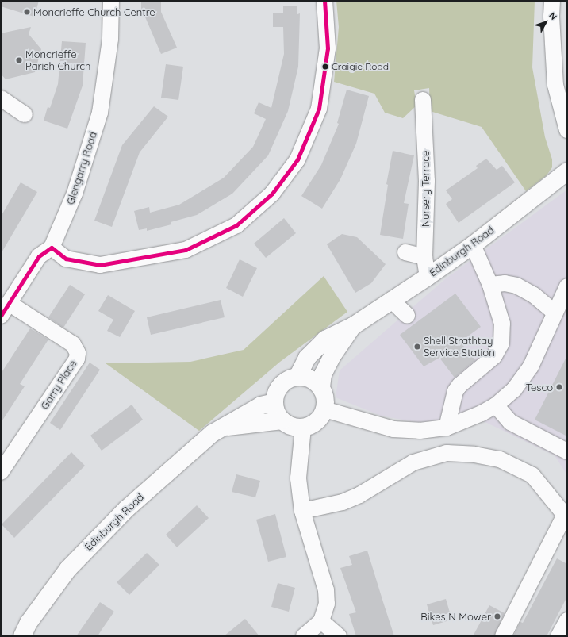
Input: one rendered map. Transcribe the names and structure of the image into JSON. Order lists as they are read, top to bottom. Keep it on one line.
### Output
{"streets":{"main road":["Edinburgh Road"],"street":["Glengarry Road","Nursery Terrace","Garry Place"]},"crossings":[["Nursery Terrace","Edinburgh Road"]],"places":["Moncrieffe Church Centre","Moncrieffe Parish Church","Craigie Road","Shell Strathtay Service Station","Tesco","Bikes N Mower"],"north":"top right"}
